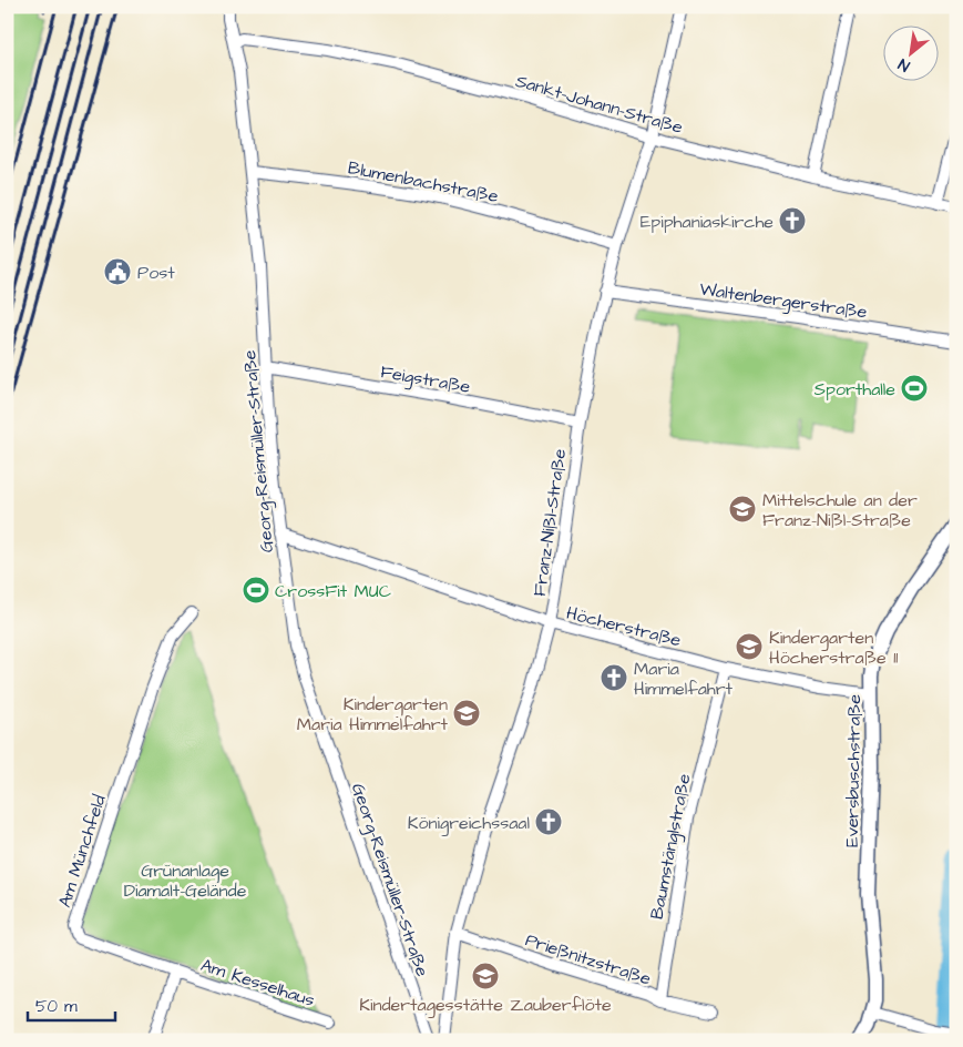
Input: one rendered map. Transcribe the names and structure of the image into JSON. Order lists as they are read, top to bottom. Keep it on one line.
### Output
{"streets":{"main road":["Eversbuschstraße"],"street":["Sankt-Johann-Straße","Blumenbachstraße","Waltenbergerstraße","Feigstraße","Georg-Reismüller-Straße","Franz-Nißl-Straße","Höcherstraße","Baumstänglstraße","Am Münchfeld","Prießnitzstraße","Am Kesselhaus"]},"crossings":[["Sankt-Johann-Straße","Georg-Reismüller-Straße"],["Sankt-Johann-Straße","Franz-Nißl-Straße"],["Blumenbachstraße","Georg-Reismüller-Straße"],["Blumenbachstraße","Franz-Nißl-Straße"],["Waltenbergerstraße","Franz-Nißl-Straße"],["Feigstraße","Georg-Reismüller-Straße"],["Feigstraße","Franz-Nißl-Straße"],["Georg-Reismüller-Straße","Höcherstraße"],["Franz-Nißl-Straße","Höcherstraße"],["Franz-Nißl-Straße","Prießnitzstraße"],["Höcherstraße","Eversbuschstraße"],["Höcherstraße","Baumstänglstraße"],["Baumstänglstraße","Prießnitzstraße"],["Am Münchfeld","Am Kesselhaus"]],"parks":["Grünanlage Diamalt-Gelände"],"places":{"church":["Epiphaniaskirche","Maria Himmelfahrt","Königreichssaal"],"public building":["Post"],"sports":["Sporthalle","CrossFit MUC"],"school or university":["Mittelschule an der Franz-Nißl-Straße","Kindergarten Höcherstraße 11","Kindergarten Maria Himmelfahrt","Kindertagesstätte Zauberflöte"]},"scale_bar":"50 m","north":"bottom left"}
